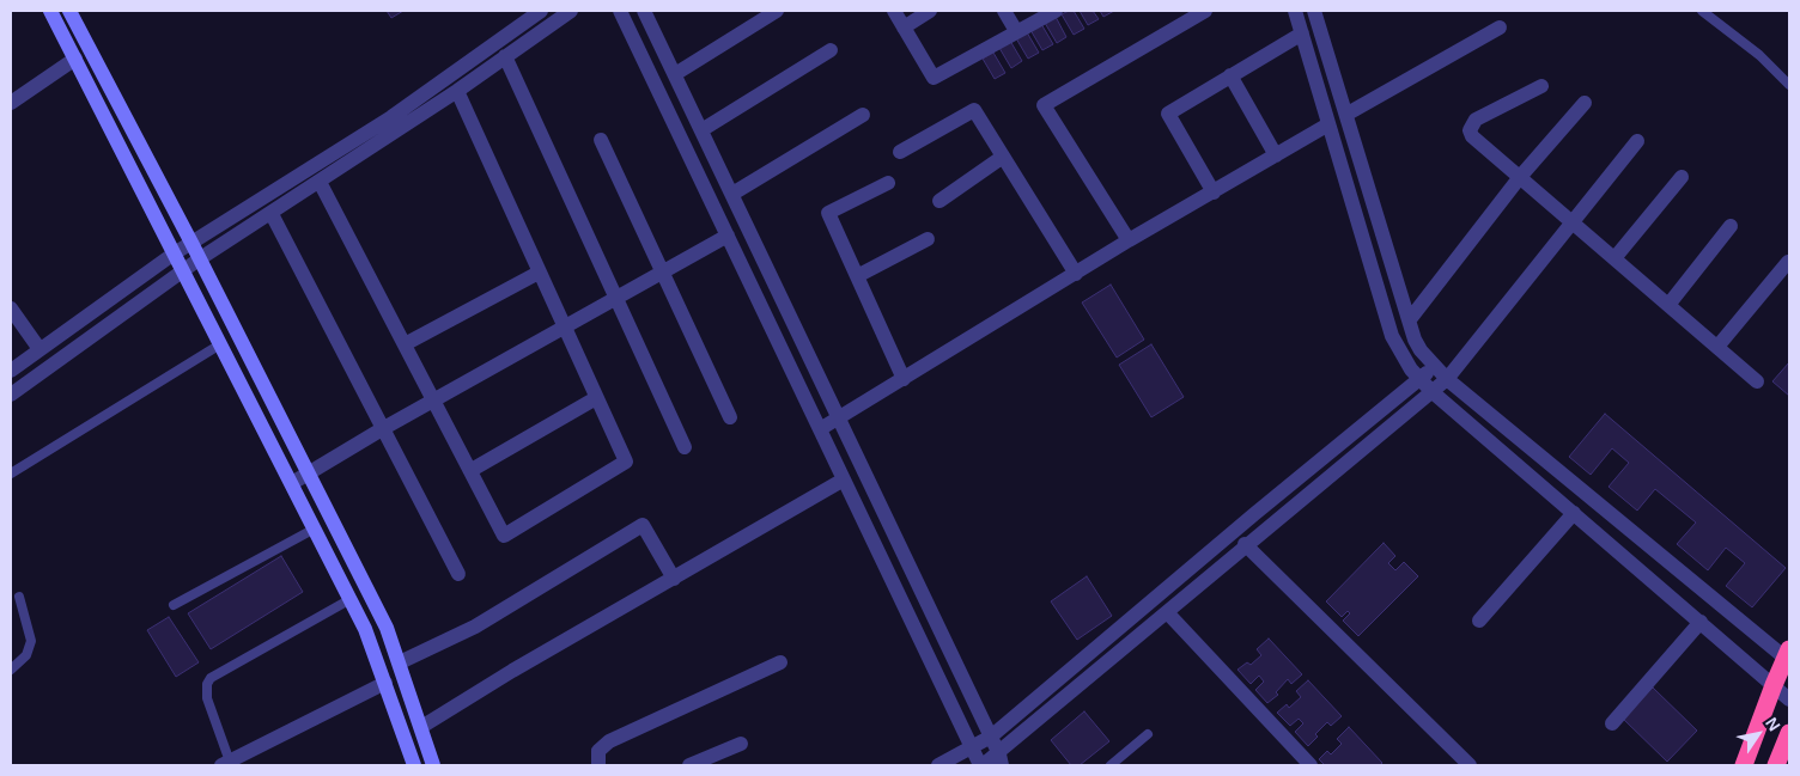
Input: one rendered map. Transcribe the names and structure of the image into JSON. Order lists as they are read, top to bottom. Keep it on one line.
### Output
{"north":"top right"}
